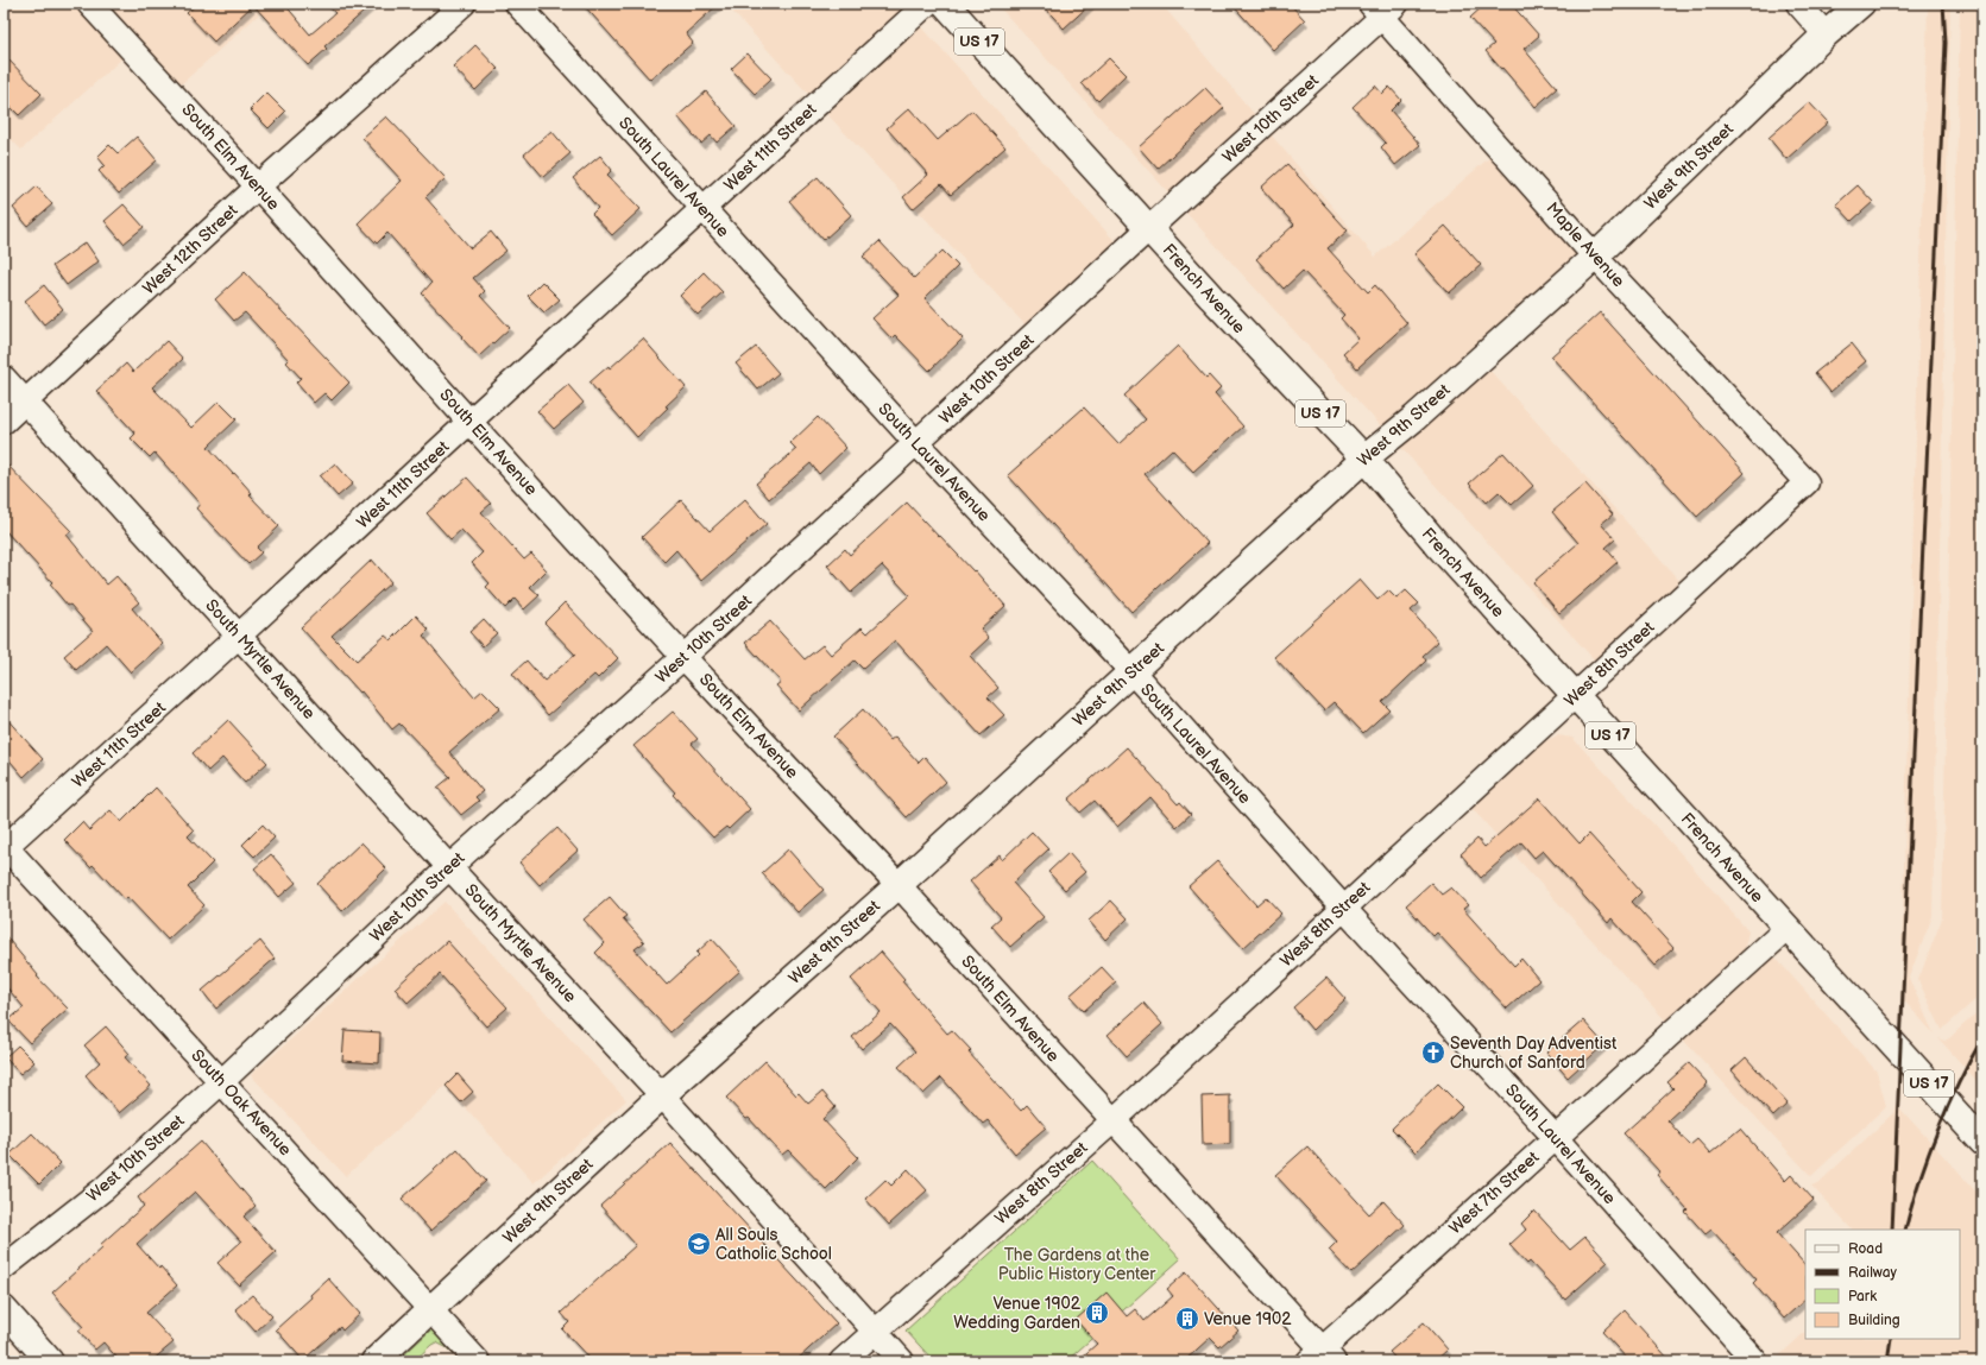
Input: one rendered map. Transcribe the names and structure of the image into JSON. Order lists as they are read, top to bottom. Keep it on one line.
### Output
{"streets":{"street":["US 17","West 10th Street","West 11th Street","South Elm Avenue","West 9th Street","South Laurel Avenue","Maple Avenue","West 12th Street","French Avenue","South Myrtle Avenue","West 8th Street","South Oak Avenue","West 7th Street"]},"crossings":[["West 10th Street","South Elm Avenue"],["West 10th Street","South Laurel Avenue"],["West 10th Street","Maple Avenue"],["West 10th Street","French Avenue"],["West 10th Street","South Myrtle Avenue"],["West 10th Street","South Oak Avenue"],["West 11th Street","South Elm Avenue"],["West 11th Street","South Laurel Avenue"],["West 11th Street","South Myrtle Avenue"],["West 11th Street","South Oak Avenue"],["South Elm Avenue","West 9th Street"],["South Elm Avenue","West 12th Street"],["South Elm Avenue","West 8th Street"],["South Elm Avenue","West 7th Street"],["West 9th Street","South Laurel Avenue"],["West 9th Street","Maple Avenue"],["West 9th Street","French Avenue"],["West 9th Street","South Myrtle Avenue"],["West 9th Street","South Oak Avenue"],["South Laurel Avenue","West 8th Street"],["South Laurel Avenue","West 7th Street"],["Maple Avenue","West 8th Street"],["West 12th Street","South Myrtle Avenue"],["French Avenue","West 8th Street"],["French Avenue","West 7th Street"],["South Myrtle Avenue","West 8th Street"]],"parks":["The Gardens at the Public History Center"],"places":{"church":["Seventh Day Adventist Church of Sanford"],"school or university":["All Souls Catholic School"],"building":["Venue 1902 Wedding Garden","Venue 1902"]},"legend":["Road","Railway","Park","Building"]}
